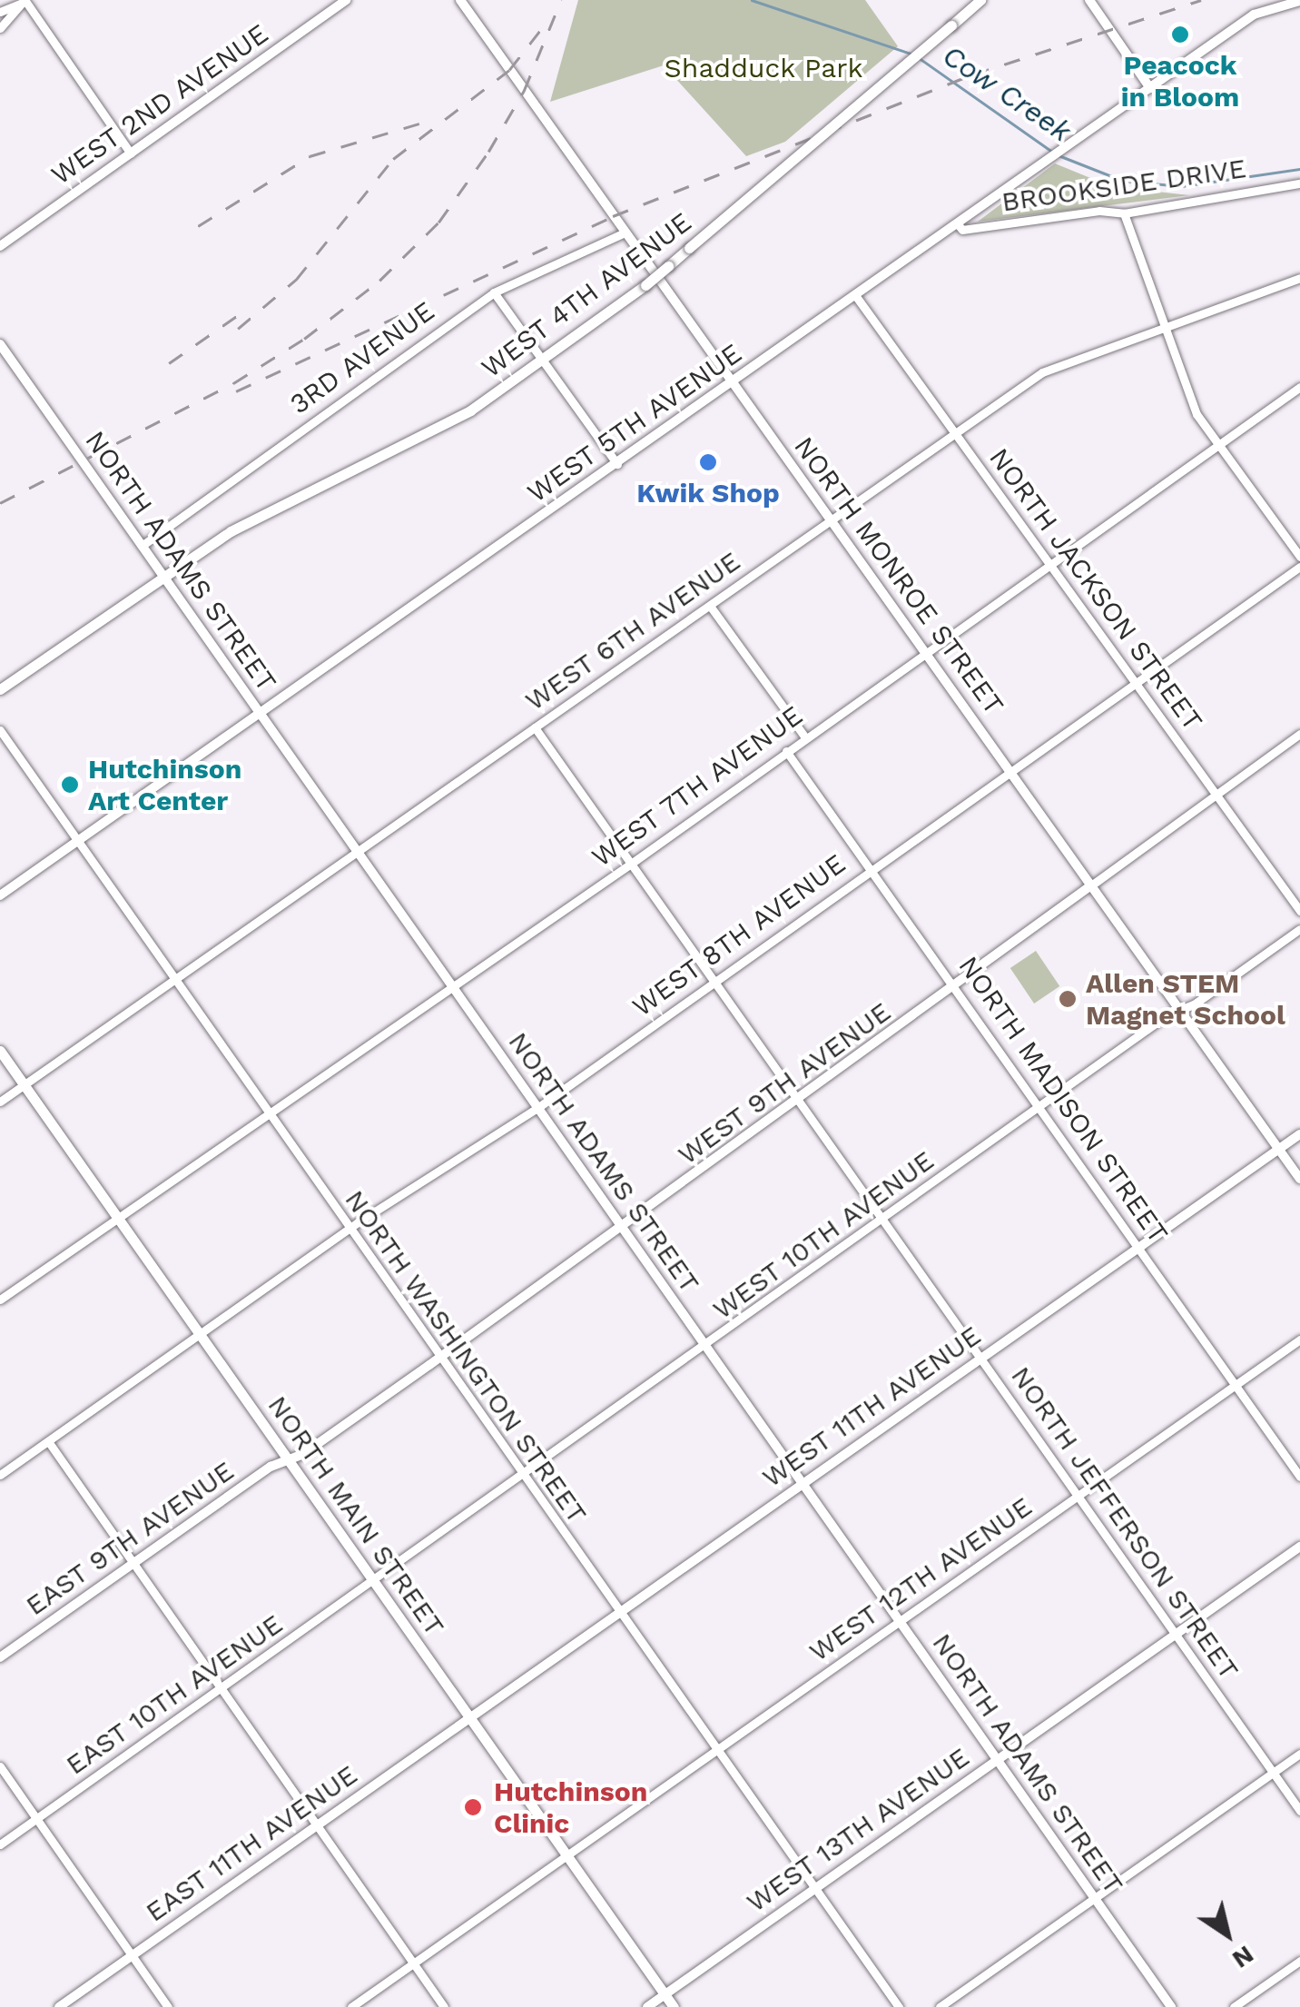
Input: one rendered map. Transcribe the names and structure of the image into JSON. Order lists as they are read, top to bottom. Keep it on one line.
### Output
{"streets":{"main road":["WEST 4TH AVENUE","NORTH MAIN STREET"],"street":["WEST 2ND AVENUE","BROOKSIDE DRIVE","3RD AVENUE","WEST 5TH AVENUE","NORTH ADAMS STREET","NORTH MONROE STREET","NORTH JACKSON STREET","WEST 6TH AVENUE","WEST 7TH AVENUE","WEST 8TH AVENUE","WEST 9TH AVENUE","NORTH MADISON STREET","WEST 10TH AVENUE","NORTH WASHINGTON STREET","WEST 11TH AVENUE","NORTH JEFFERSON STREET","EAST 9TH AVENUE","WEST 12TH AVENUE","EAST 10TH AVENUE","WEST 13TH AVENUE","EAST 11TH AVENUE"]},"crossings":[["BROOKSIDE DRIVE","WEST 5TH AVENUE"],["WEST 4TH AVENUE","NORTH ADAMS STREET"],["3RD AVENUE","NORTH ADAMS STREET"],["3RD AVENUE","NORTH MONROE STREET"],["WEST 5TH AVENUE","NORTH ADAMS STREET"],["WEST 5TH AVENUE","NORTH MONROE STREET"],["WEST 5TH AVENUE","NORTH JACKSON STREET"],["WEST 5TH AVENUE","NORTH WASHINGTON STREET"],["NORTH ADAMS STREET","WEST 6TH AVENUE"],["NORTH ADAMS STREET","WEST 7TH AVENUE"],["NORTH ADAMS STREET","WEST 8TH AVENUE"],["NORTH ADAMS STREET","WEST 9TH AVENUE"],["NORTH ADAMS STREET","WEST 10TH AVENUE"],["NORTH ADAMS STREET","WEST 11TH AVENUE"],["NORTH ADAMS STREET","WEST 12TH AVENUE"],["NORTH ADAMS STREET","WEST 13TH AVENUE"],["NORTH MONROE STREET","WEST 6TH AVENUE"],["NORTH MONROE STREET","WEST 7TH AVENUE"],["NORTH MONROE STREET","WEST 8TH AVENUE"],["NORTH MONROE STREET","WEST 9TH AVENUE"],["NORTH MONROE STREET","WEST 10TH AVENUE"],["NORTH MONROE STREET","WEST 11TH AVENUE"],["NORTH JACKSON STREET","WEST 6TH AVENUE"],["NORTH JACKSON STREET","WEST 7TH AVENUE"],["NORTH JACKSON STREET","WEST 8TH AVENUE"],["NORTH JACKSON STREET","WEST 9TH AVENUE"],["WEST 6TH AVENUE","NORTH WASHINGTON STREET"],["WEST 6TH AVENUE","NORTH MAIN STREET"],["WEST 6TH AVENUE","NORTH JEFFERSON STREET"],["WEST 7TH AVENUE","NORTH MADISON STREET"],["WEST 7TH AVENUE","NORTH WASHINGTON STREET"],["WEST 7TH AVENUE","NORTH MAIN STREET"],["WEST 7TH AVENUE","NORTH JEFFERSON STREET"],["WEST 8TH AVENUE","NORTH MADISON STREET"],["WEST 8TH AVENUE","NORTH WASHINGTON STREET"],["WEST 8TH AVENUE","NORTH MAIN STREET"],["WEST 8TH AVENUE","NORTH JEFFERSON STREET"],["WEST 9TH AVENUE","NORTH MADISON STREET"],["WEST 9TH AVENUE","NORTH WASHINGTON STREET"],["WEST 9TH AVENUE","NORTH MAIN STREET"],["WEST 9TH AVENUE","NORTH JEFFERSON STREET"],["WEST 9TH AVENUE","EAST 9TH AVENUE"],["NORTH MADISON STREET","WEST 10TH AVENUE"],["NORTH MADISON STREET","WEST 11TH AVENUE"],["NORTH MADISON STREET","WEST 12TH AVENUE"],["WEST 10TH AVENUE","NORTH WASHINGTON STREET"],["WEST 10TH AVENUE","NORTH MAIN STREET"],["WEST 10TH AVENUE","NORTH JEFFERSON STREET"],["WEST 10TH AVENUE","EAST 10TH AVENUE"],["NORTH WASHINGTON STREET","WEST 11TH AVENUE"],["NORTH WASHINGTON STREET","WEST 12TH AVENUE"],["NORTH WASHINGTON STREET","WEST 13TH AVENUE"],["WEST 11TH AVENUE","NORTH MAIN STREET"],["WEST 11TH AVENUE","NORTH JEFFERSON STREET"],["WEST 11TH AVENUE","EAST 11TH AVENUE"],["NORTH MAIN STREET","EAST 9TH AVENUE"],["NORTH MAIN STREET","WEST 12TH AVENUE"],["NORTH MAIN STREET","EAST 10TH AVENUE"],["NORTH MAIN STREET","WEST 13TH AVENUE"],["NORTH MAIN STREET","EAST 11TH AVENUE"],["NORTH JEFFERSON STREET","WEST 12TH AVENUE"],["NORTH JEFFERSON STREET","WEST 13TH AVENUE"]],"water":["Cow Creek"],"parks":["Shadduck Park"],"places":["Peacock in Bloom","Kwik Shop","Hutchinson Art Center","Allen STEM Magnet School","Hutchinson Clinic"],"north":"bottom right"}
